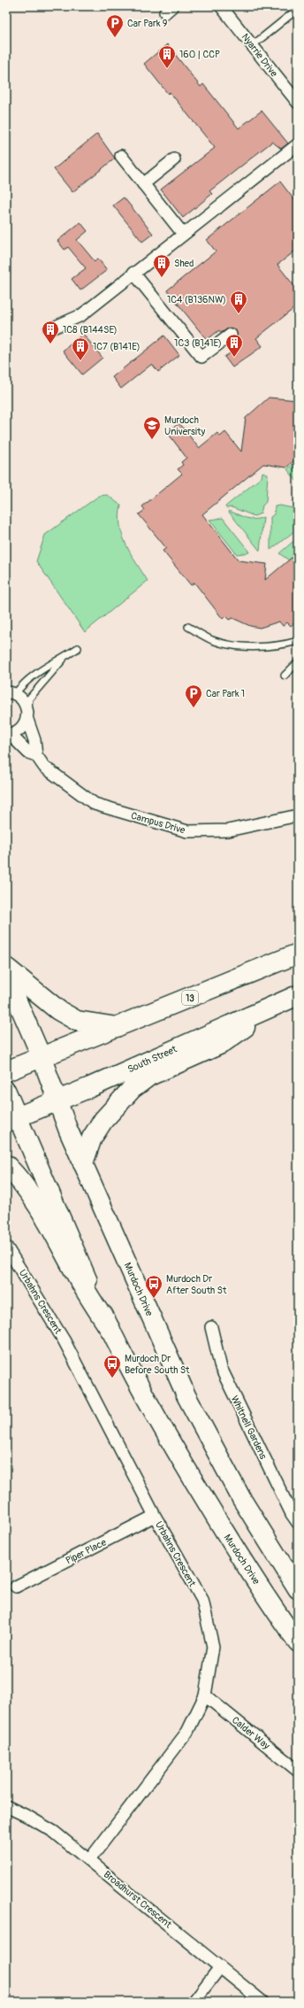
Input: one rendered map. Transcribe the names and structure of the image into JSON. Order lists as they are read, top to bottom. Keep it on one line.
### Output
{"streets":{"highway":["13","South Street"],"main road":["Murdoch Drive"],"street":["Nyarrie Drive","Campus Drive","Urbahns Crescent","Whitnell Gardens","Piper Place","Calder Way","Broadhurst Crescent"]},"crossings":[["13","Murdoch Drive"],["South Street","Murdoch Drive"],["Urbahns Crescent","Piper Place"],["Urbahns Crescent","Calder Way"],["Urbahns Crescent","Broadhurst Crescent"]],"places":{"parking":["Car Park 9","Car Park 1"],"building":["160 | CCP","Shed","1C4 (B136NW)","1C8 (B144SE)","1C3 (B141E)","1C7 (B141E)"],"school or university":["Murdoch University"],"bus stop":["Murdoch Dr After South St","Murdoch Dr Before South St"]}}
